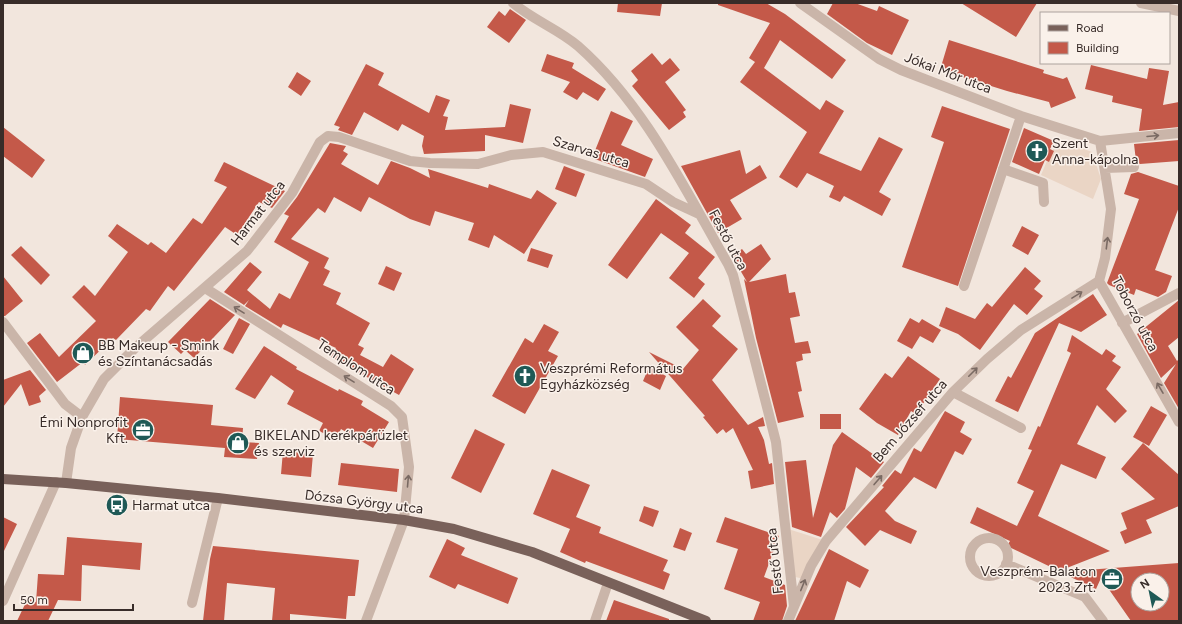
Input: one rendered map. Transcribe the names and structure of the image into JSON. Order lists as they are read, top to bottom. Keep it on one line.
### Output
{"streets":{"main road":["Dózsa György utca"],"street":["Jókai Mór utca","Szarvas utca","Harmat utca","Festő utca","Toborzó utca","Templom utca","Bem József utca"]},"crossings":[["Jókai Mór utca","Toborzó utca"],["Szarvas utca","Harmat utca"],["Szarvas utca","Festő utca"],["Harmat utca","Templom utca"],["Harmat utca","Dózsa György utca"],["Festő utca","Bem József utca"],["Toborzó utca","Bem József utca"],["Templom utca","Dózsa György utca"]],"one_way":["Toborzó utca","Templom utca","Bem József utca"],"places":{"church":["Szent Anna-kápolna","Veszprémi Református Egyházközség"],"shop":["BB Makeup - Smink és Színtanácsadás","BIKELAND kerékpárüzlet és szerviz"],"office":["Émi Nonprofit Kft.","Veszprém-Balaton 2023 Zrt."],"bus stop":["Harmat utca"]},"legend":["Road","Building"],"scale_bar":"50 m","north":"top left"}
